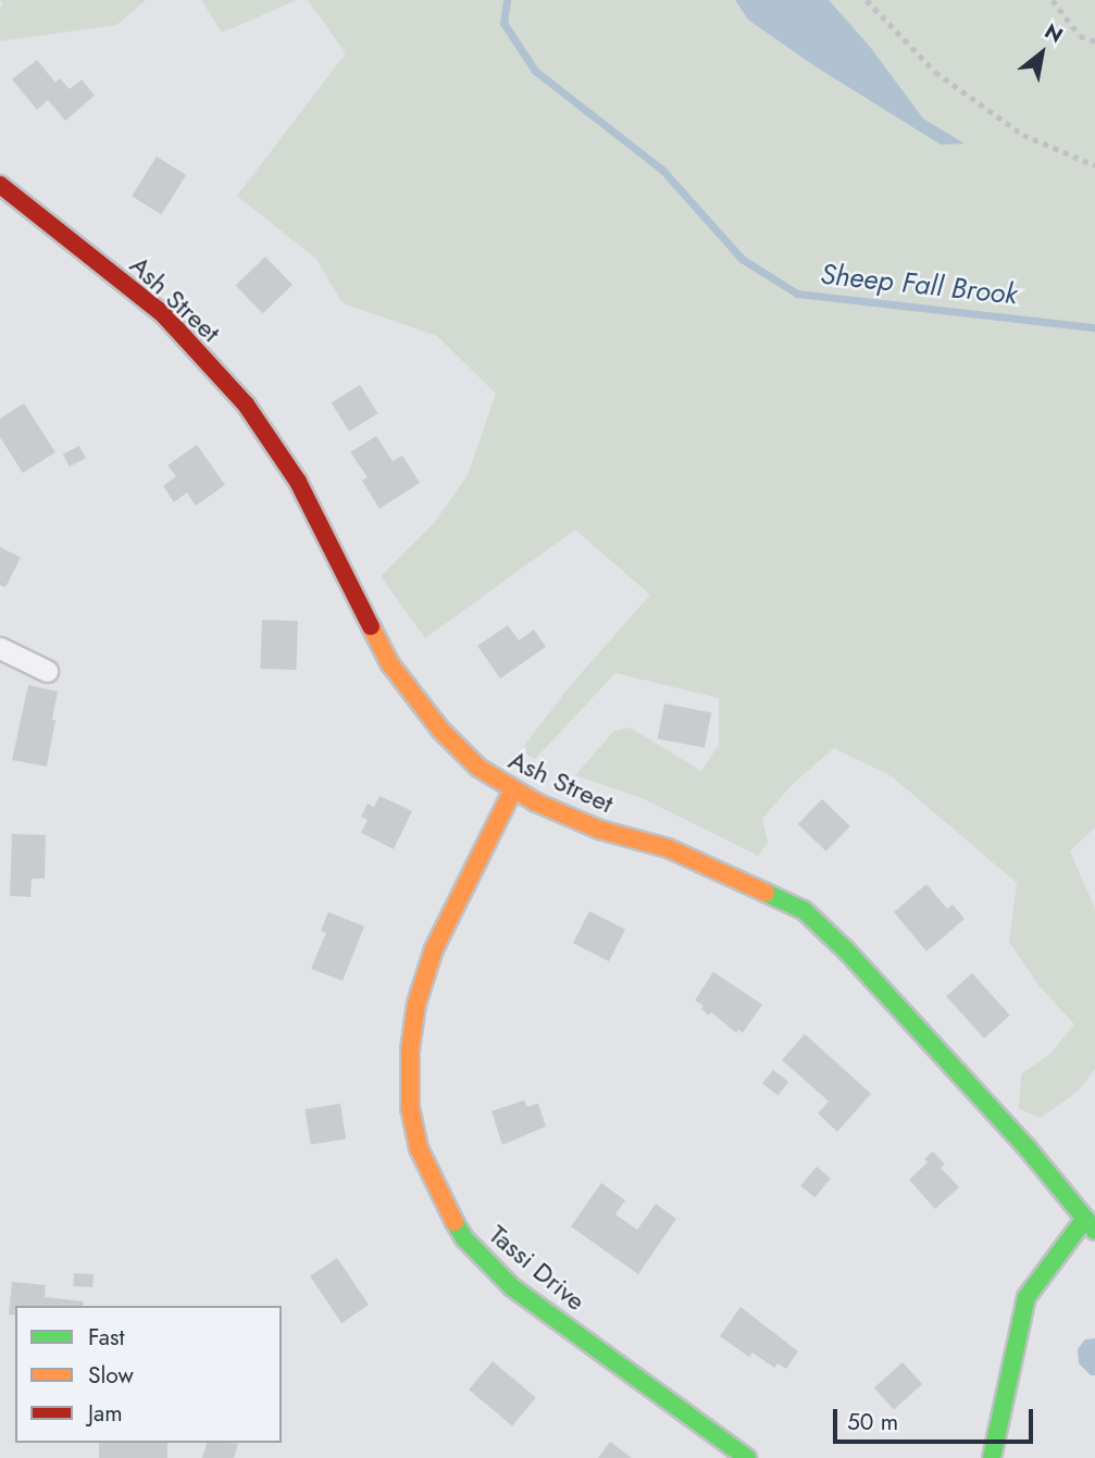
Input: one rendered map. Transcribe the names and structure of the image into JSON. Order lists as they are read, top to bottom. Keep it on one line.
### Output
{"streets":{"street":["Ash Street","Tassi Drive"]},"crossings":[["Ash Street","Tassi Drive"]],"water":["Sheep Fall Brook"],"legend":["Fast","Slow","Jam"],"scale_bar":"50 m","north":"top right"}
